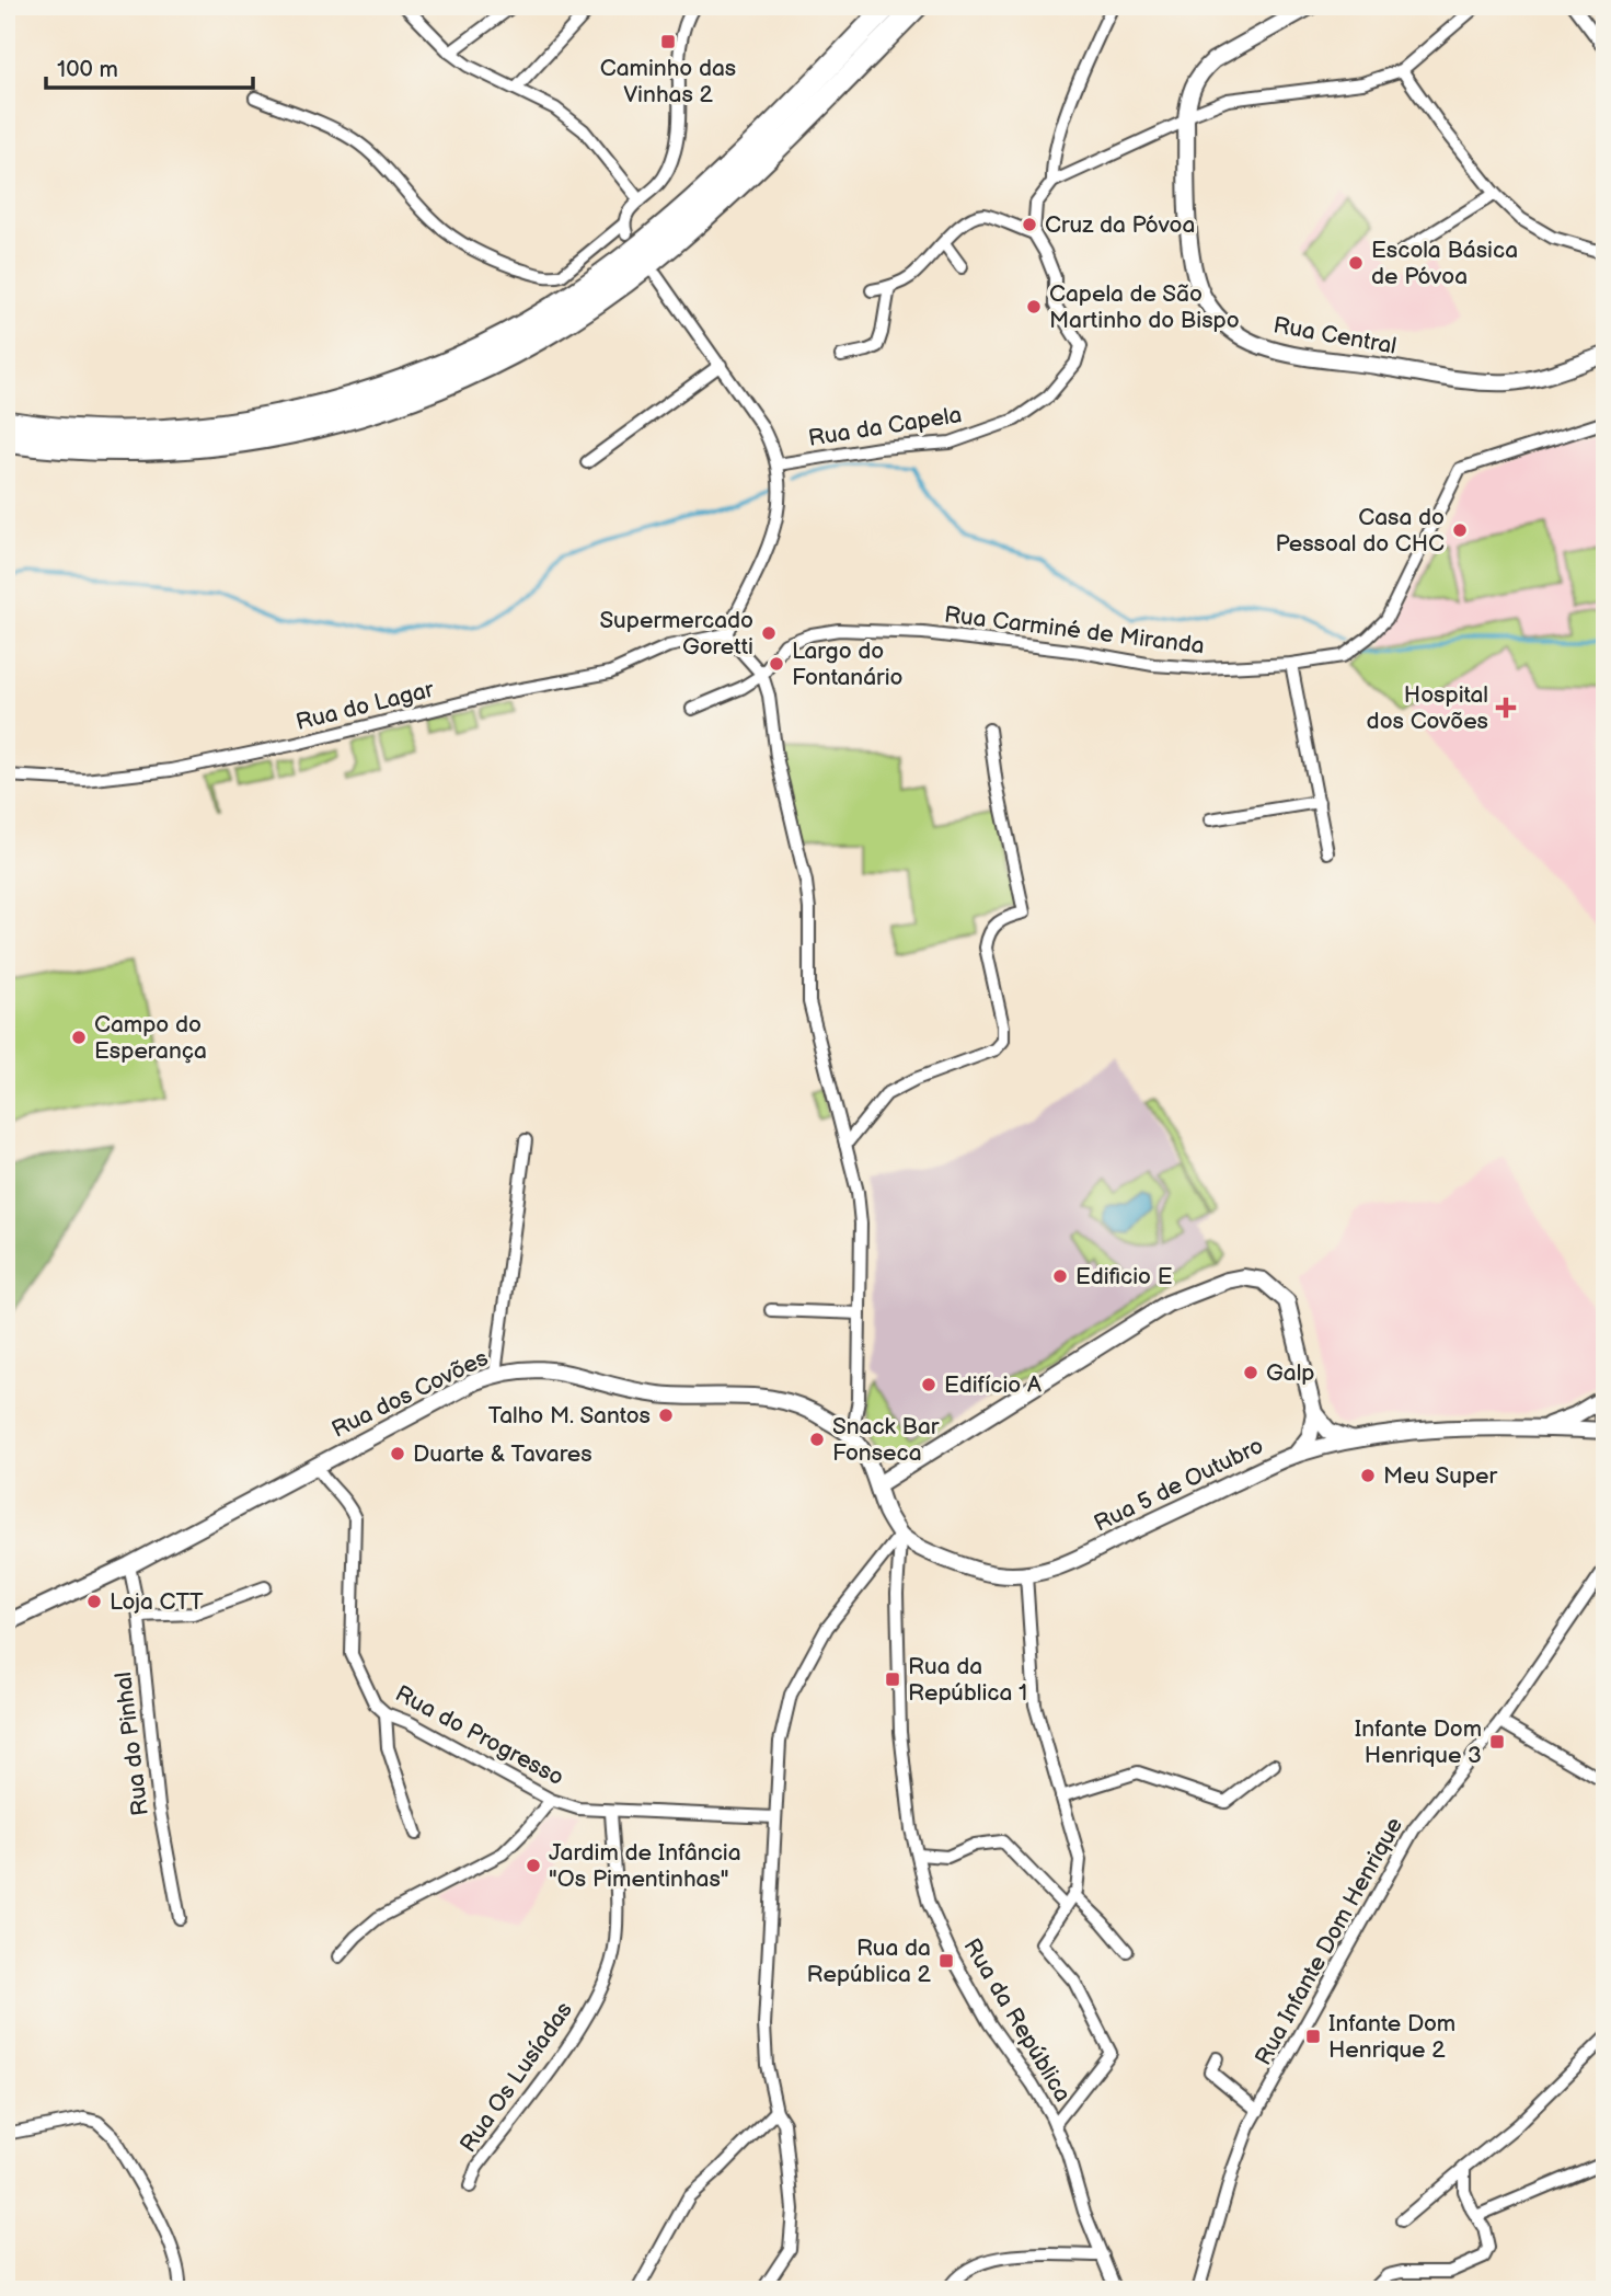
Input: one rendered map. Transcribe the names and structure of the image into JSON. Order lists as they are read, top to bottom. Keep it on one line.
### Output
{"streets":{"street":["Rua Central","Rua da Capela","Rua Carminé de Miranda","Rua do Lagar","Rua dos Covões","Rua 5 de Outubro","Rua do Progresso","Rua do Pinhal","Rua Infante Dom Henrique","Rua da República","Rua Os Lusíadas"]},"crossings":[["Rua dos Covões","Rua do Progresso"],["Rua dos Covões","Rua do Pinhal"],["Rua 5 de Outubro","Rua da República"],["Rua do Progresso","Rua Os Lusíadas"]],"places":{"transit":["Caminho das Vinhas 2","Rua da República 1","Infante Dom Henrique 3","Rua da República 2","Infante Dom Henrique 2"],"other":["Cruz da Póvoa","Escola Básica de Póvoa","Capela de São Martinho do Bispo","Casa do Pessoal do CHC","Supermercado Goretti","Largo do Fontanário","Campo do Esperança","Edificio E","Galp","Edifício A","Talho M. Santos","Snack Bar Fonseca","Duarte & Tavares","Meu Super","Loja CTT","Jardim de Infância \"Os Pimentinhas\""],"health":["Hospital dos Covões"]},"scale_bar":"100 m"}
